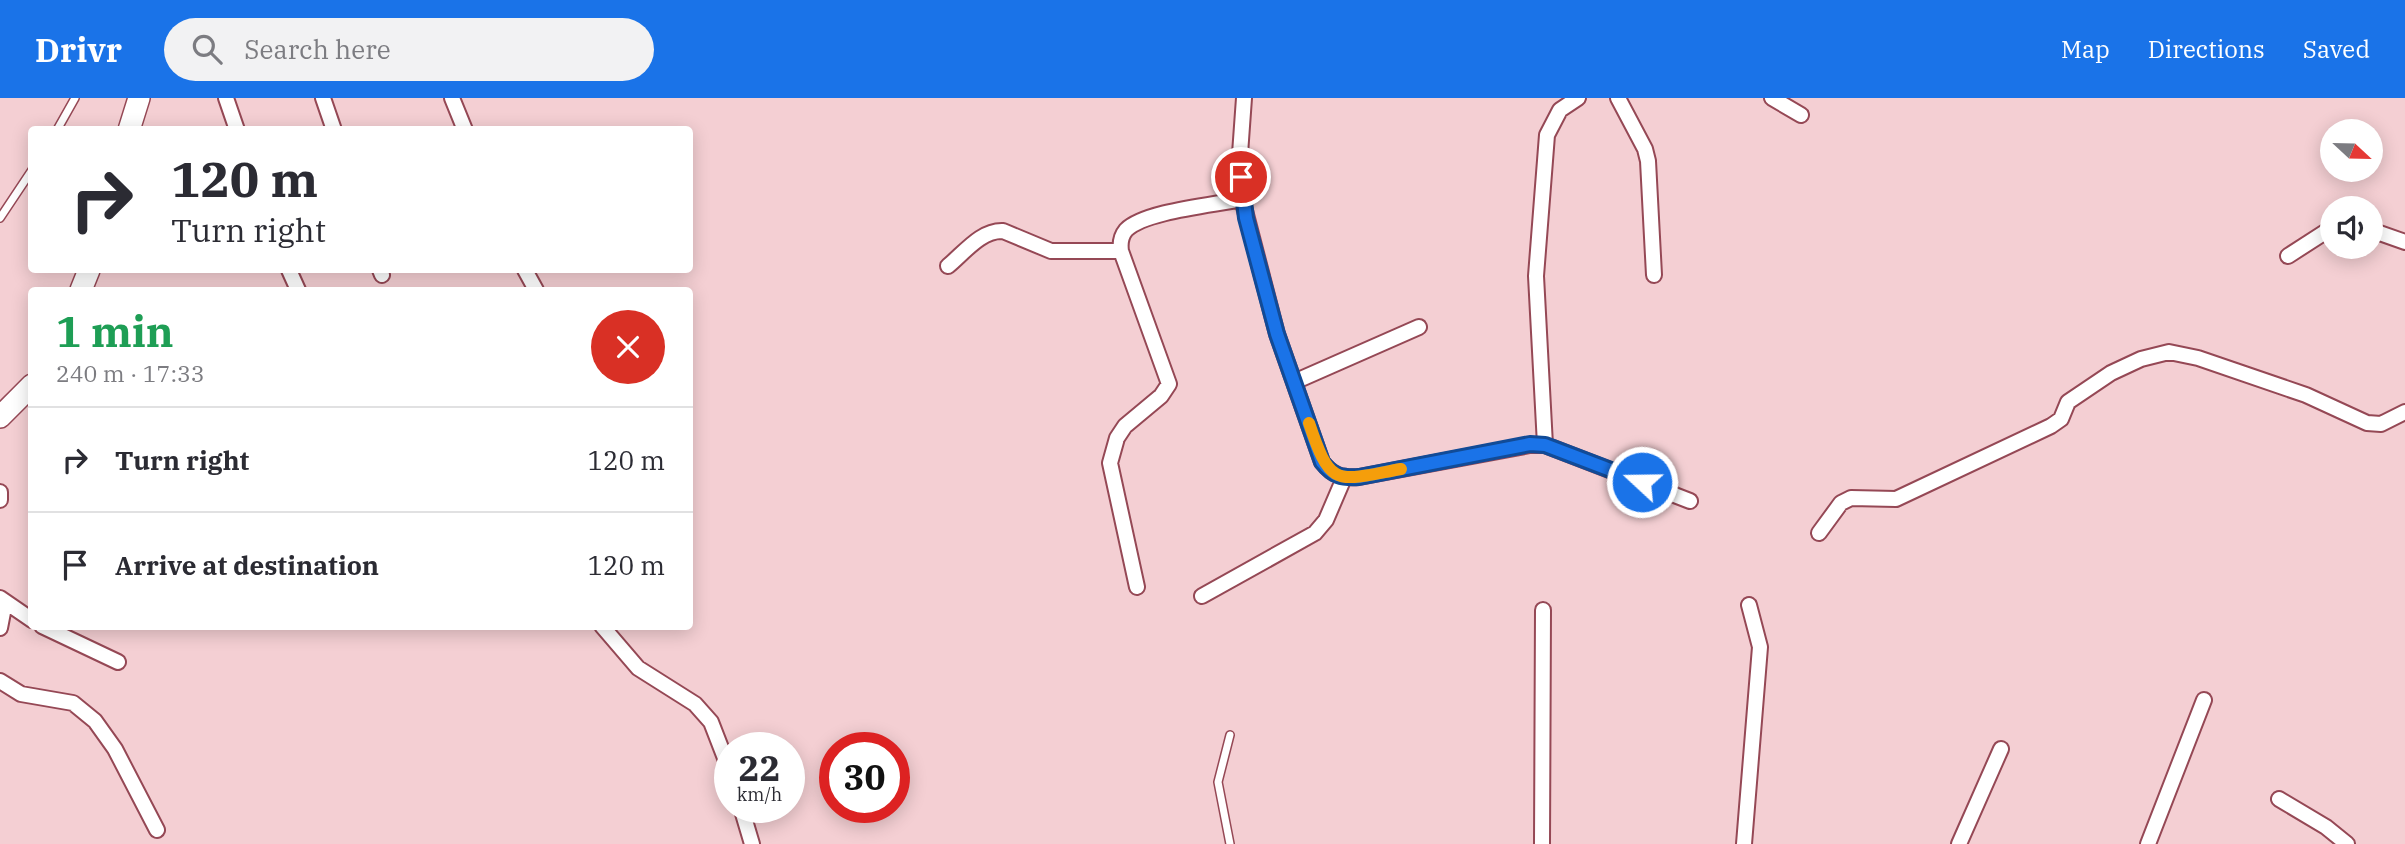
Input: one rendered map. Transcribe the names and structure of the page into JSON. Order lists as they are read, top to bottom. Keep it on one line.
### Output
{"north":"right","page":{"header":"Drivr","search":"Search here","nav":["Map","Directions","Saved"],"turn":["120 m","Turn right"],"heading":["1 min","240 m · 17:33"],"list":[{"name":"Turn right","value":"120 m"},{"name":"Arrive at destination","value":"120 m"}],"speed":"22 km/h","limit":"30"}}
